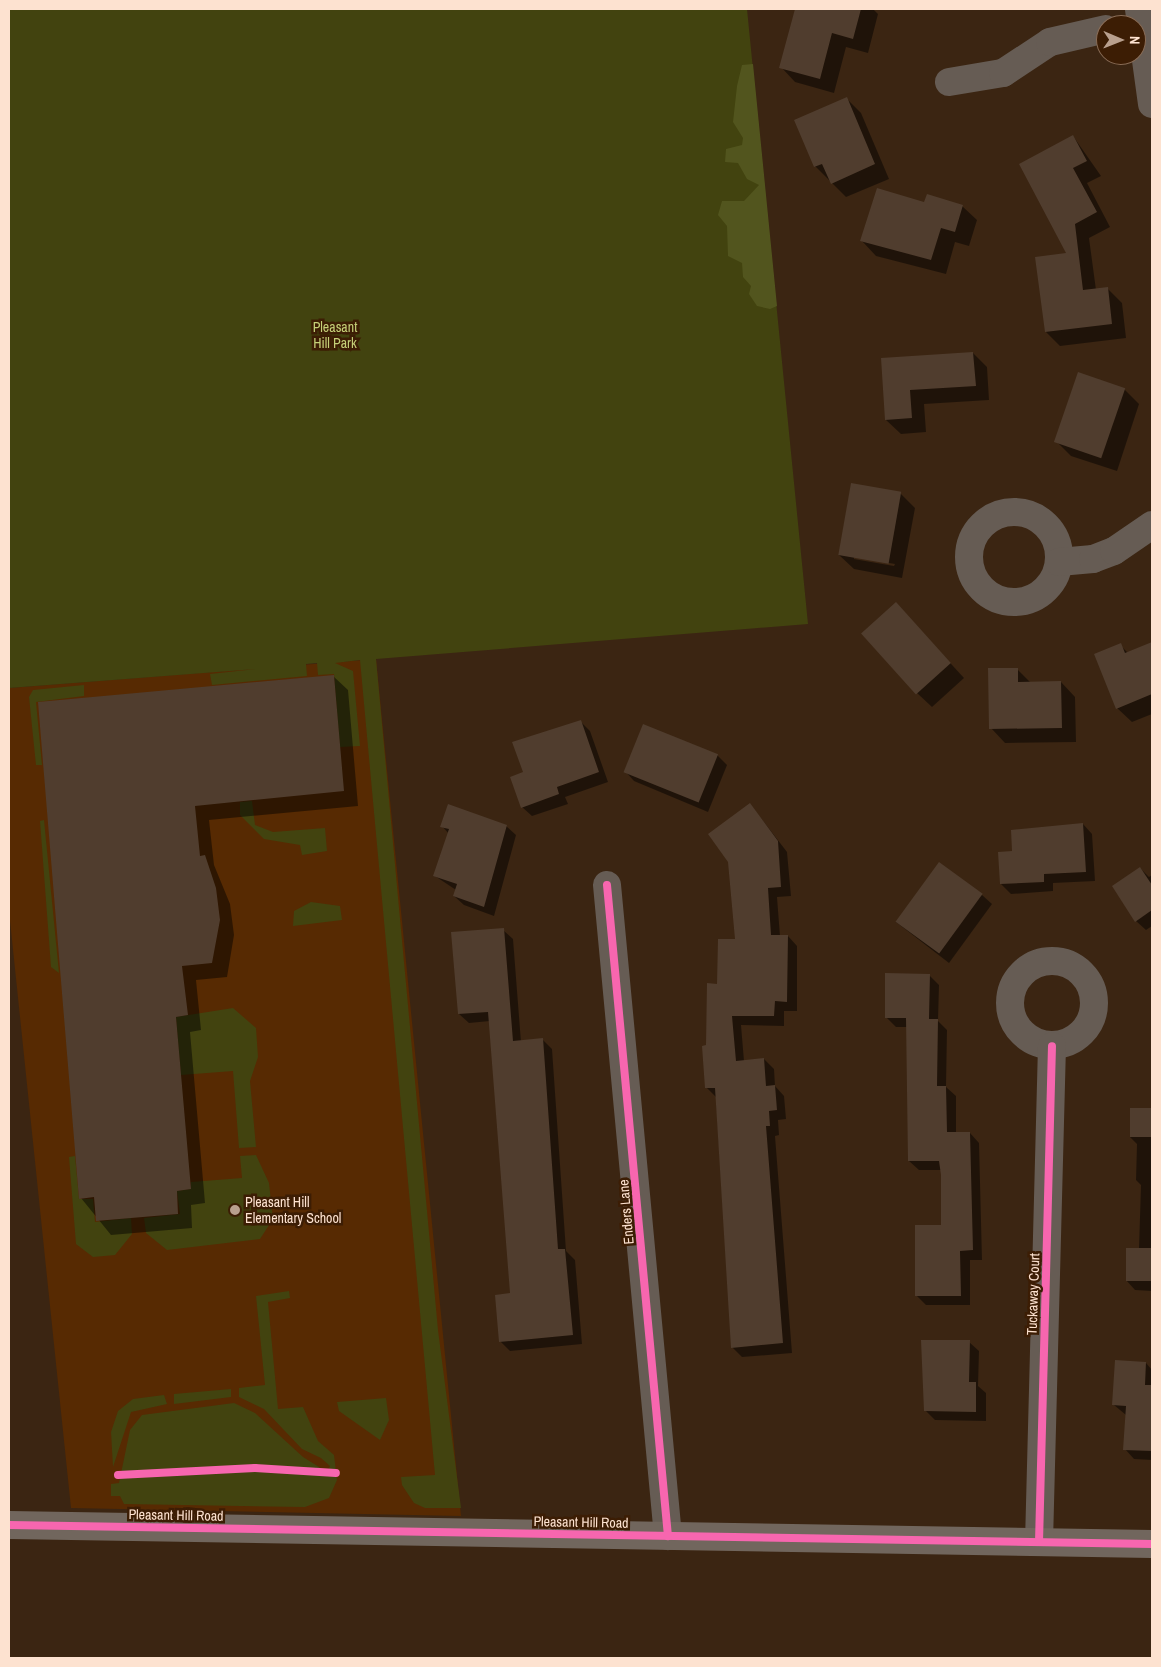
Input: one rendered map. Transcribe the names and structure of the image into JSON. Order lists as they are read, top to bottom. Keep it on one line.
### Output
{"streets":{"street":["Enders Lane","Tuckaway Court","Pleasant Hill Road"]},"crossings":[["Enders Lane","Pleasant Hill Road"],["Tuckaway Court","Pleasant Hill Road"]],"parks":["Pleasant Hill Park"],"places":["Pleasant Hill Elementary School"],"north":"right"}
